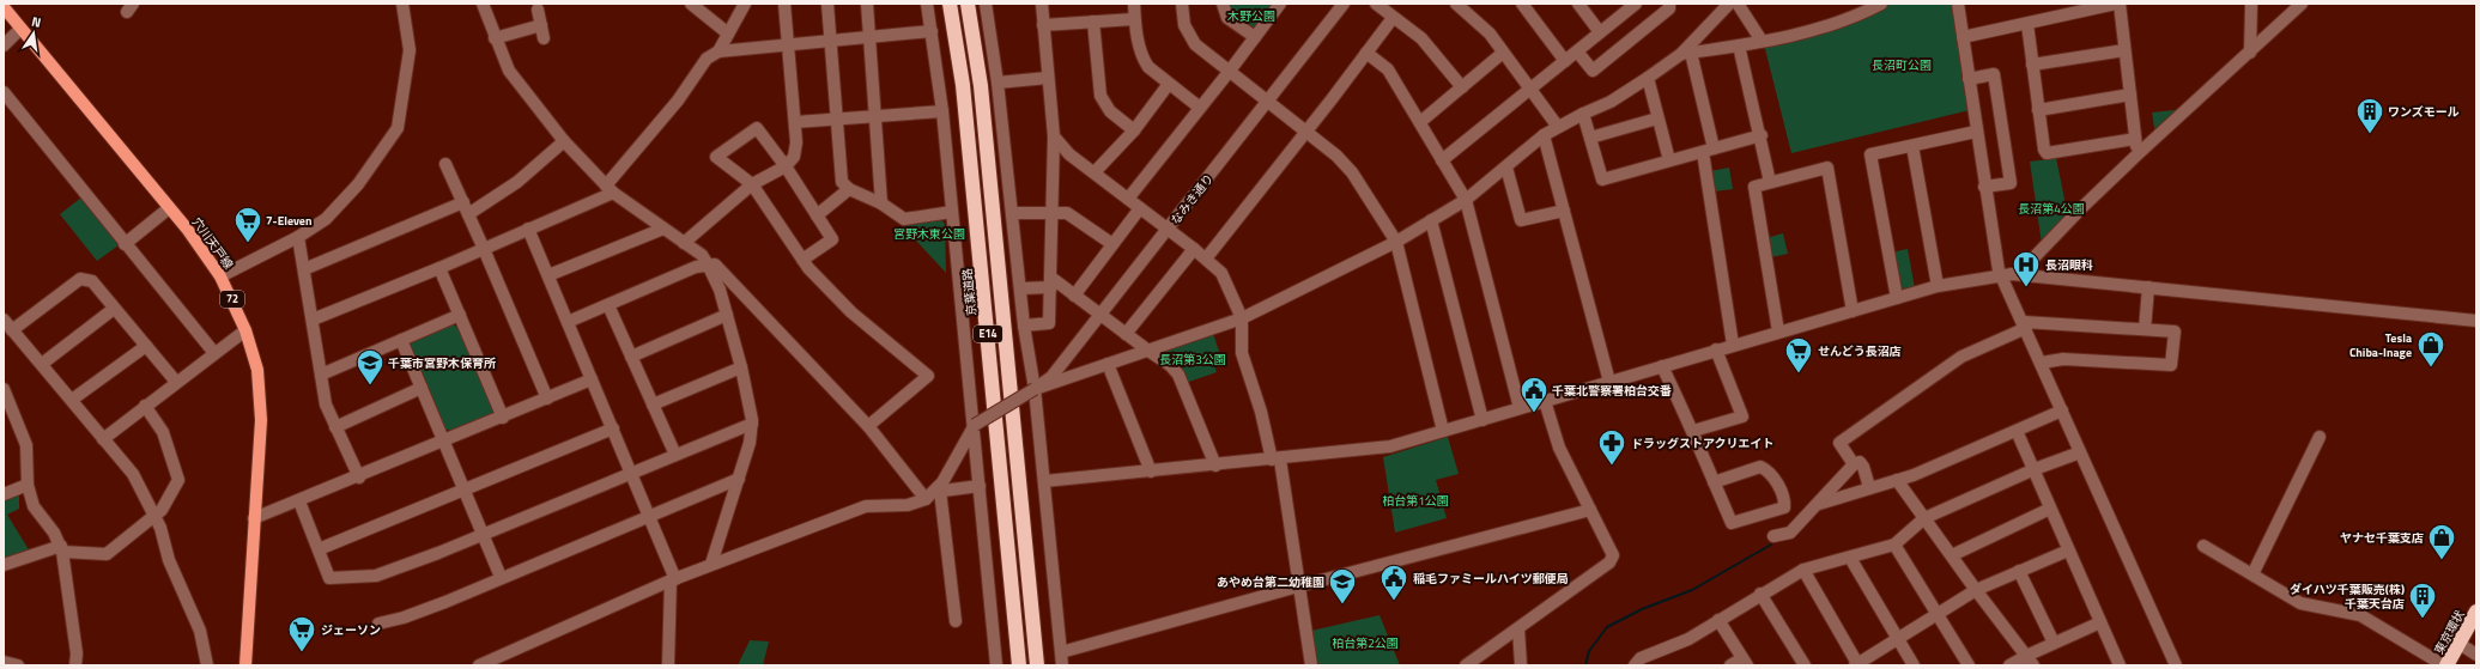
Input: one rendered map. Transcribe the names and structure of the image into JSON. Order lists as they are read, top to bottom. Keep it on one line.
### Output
{"streets":{"highway":["京葉道路","E14","東京環状"],"main road":["穴川天戸線","72"],"street":["なみき通り"]},"parks":["木野公園","長沼町公園","長沼第4公園","宮野木東公園","長沼第3公園","柏台第1公園","柏台第2公園"],"places":{"building":["ワンズモール","ダイハツ千葉販売(株) 千葉天台店"],"supermarket":["7-Eleven","せんどう長沼店","ジェーソン"],"hospital":["長沼眼科"],"shop":["Tesla Chiba-Inage","ヤナセ千葉支店"],"school or university":["千葉市宮野木保育所","あやめ台第二幼稚園"],"public building":["千葉北警察署柏台交番","稲毛ファミールハイツ郵便局"],"pharmacy":["ドラッグストアクリエイト"]},"north":"top"}
